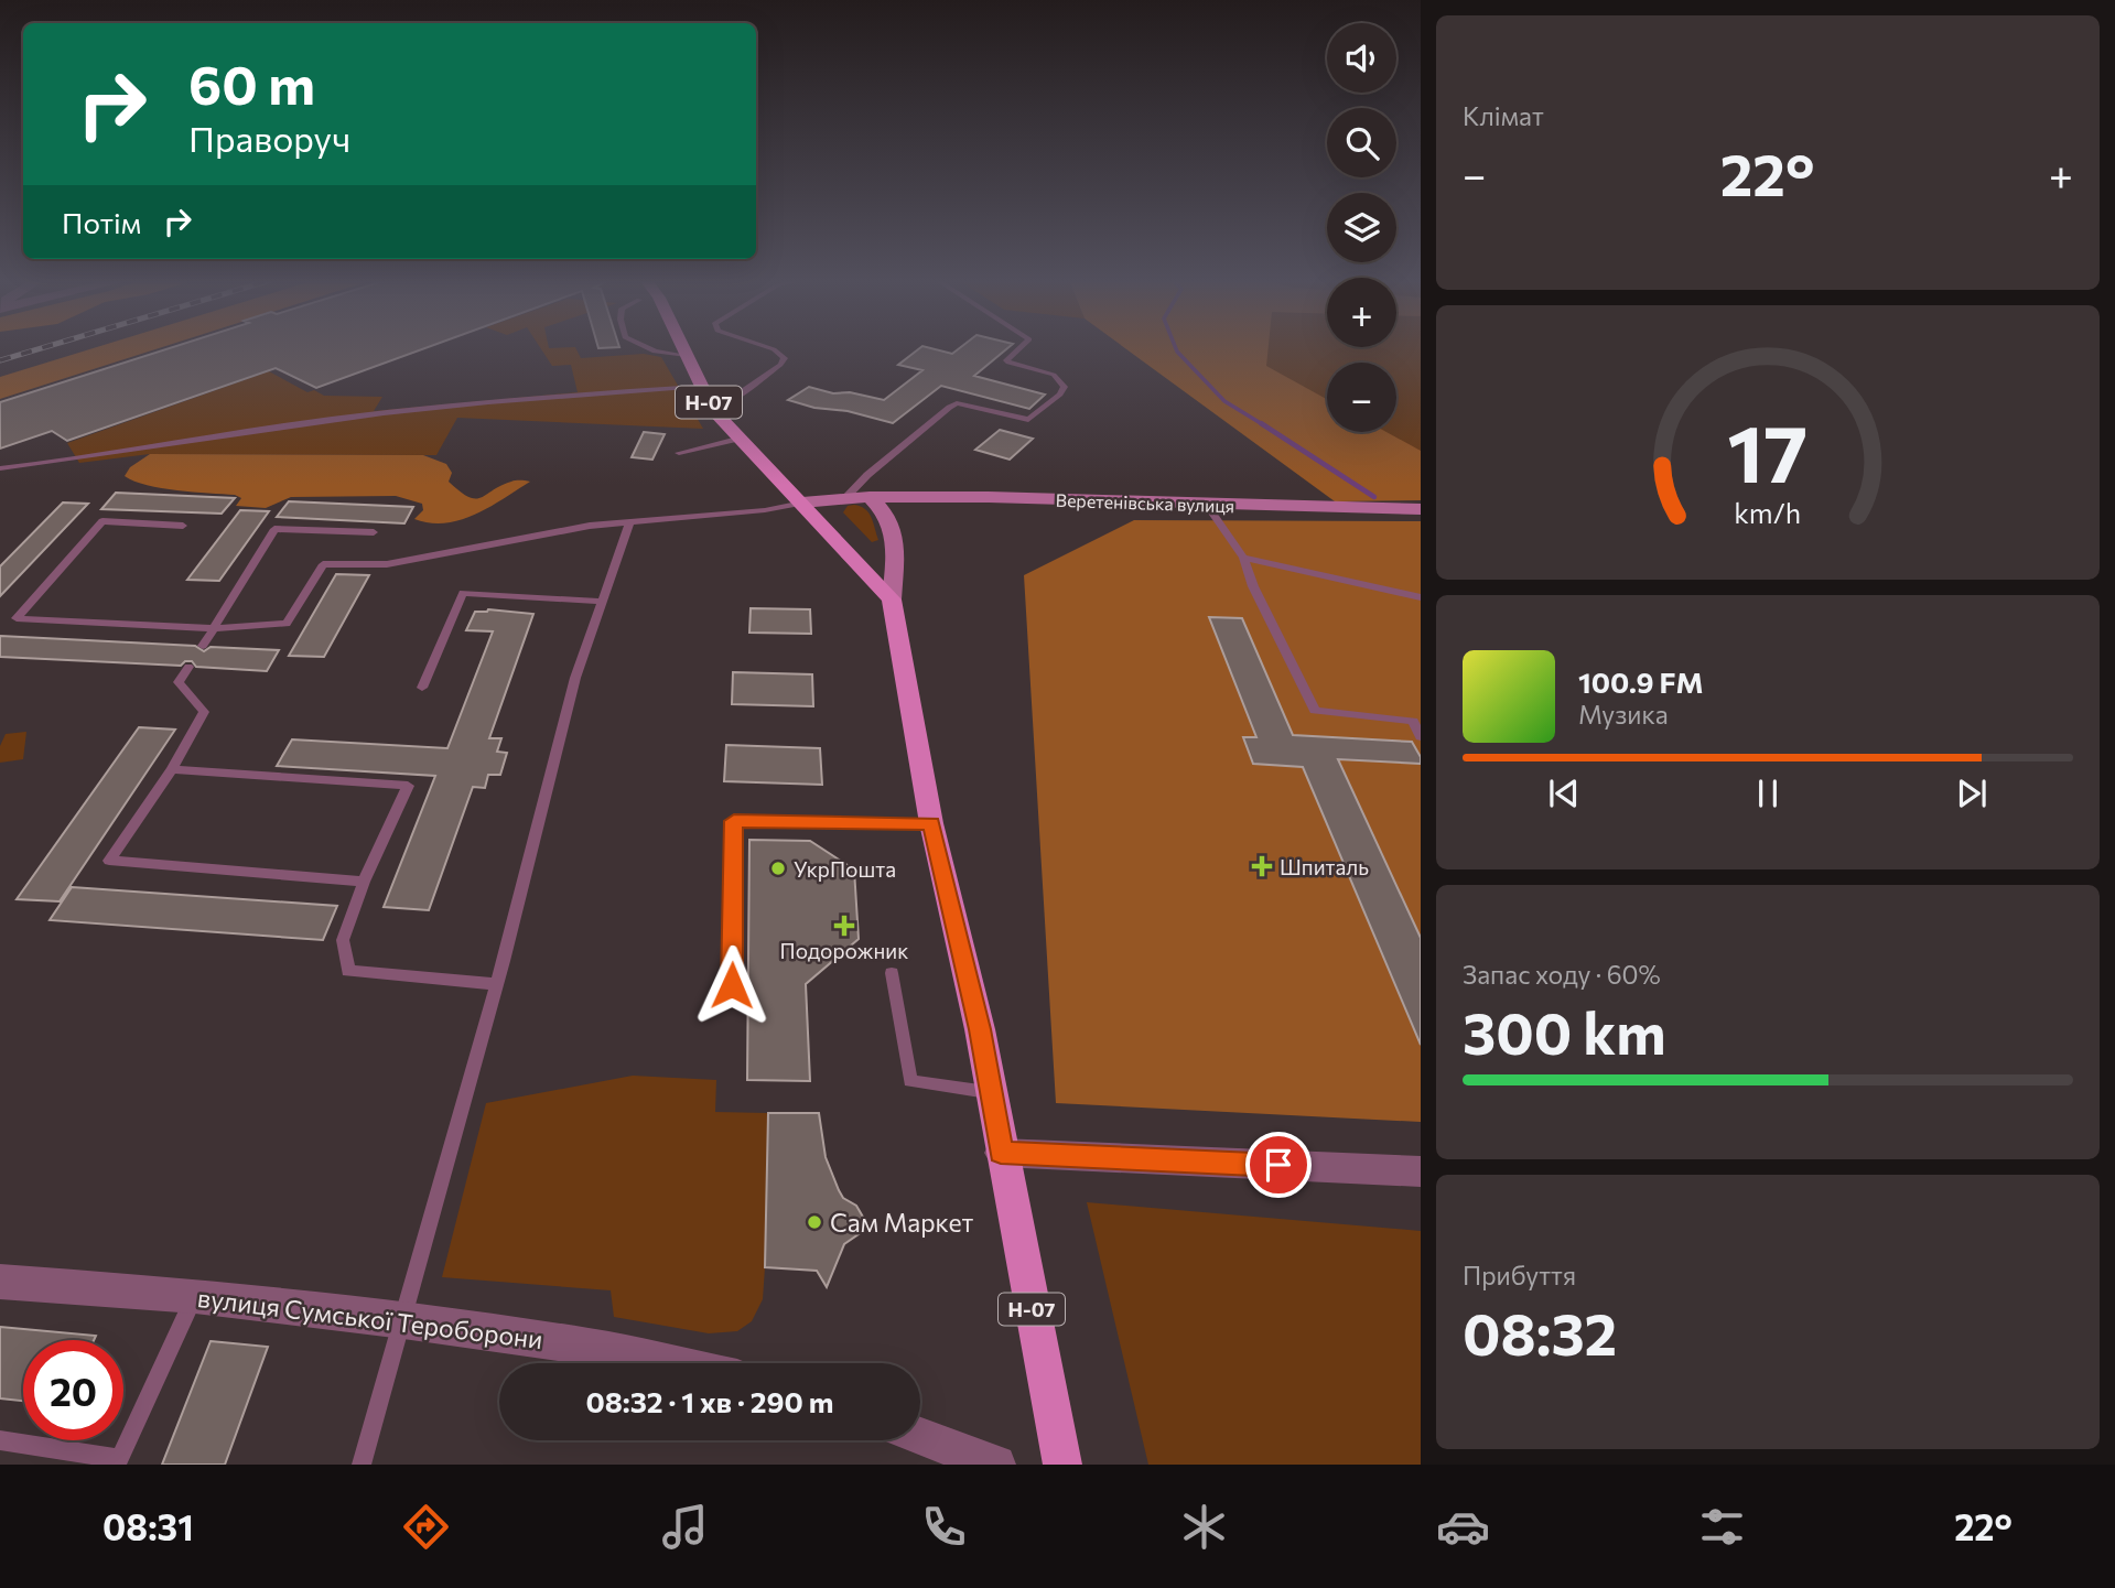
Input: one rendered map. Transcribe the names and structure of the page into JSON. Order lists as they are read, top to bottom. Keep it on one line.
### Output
{"streets":{"main road":["Н-07"],"street":["Веретенівська вулиця","вулиця Сумської Тероборони"]},"crossings":[["Н-07","Веретенівська вулиця"]],"places":{"health":["Шпиталь","Подорожник"],"other":["УкрПошта","Сам Маркет"]},"page":{"tile":["Клімат",["Запас ходу · 60%","300 km"],["Прибуття","08:32"]],"map_buttons":["+","−"],"turn":["60 m","Праворуч"],"heat":["−","22°","+"],"then":"Потім","song":["100.9 FM","Музика"],"limit":"20","trip":"08:32 · 1 хв · 290 m","tabs":["08:31","22°"],"gauge":["17","km/h"]}}
